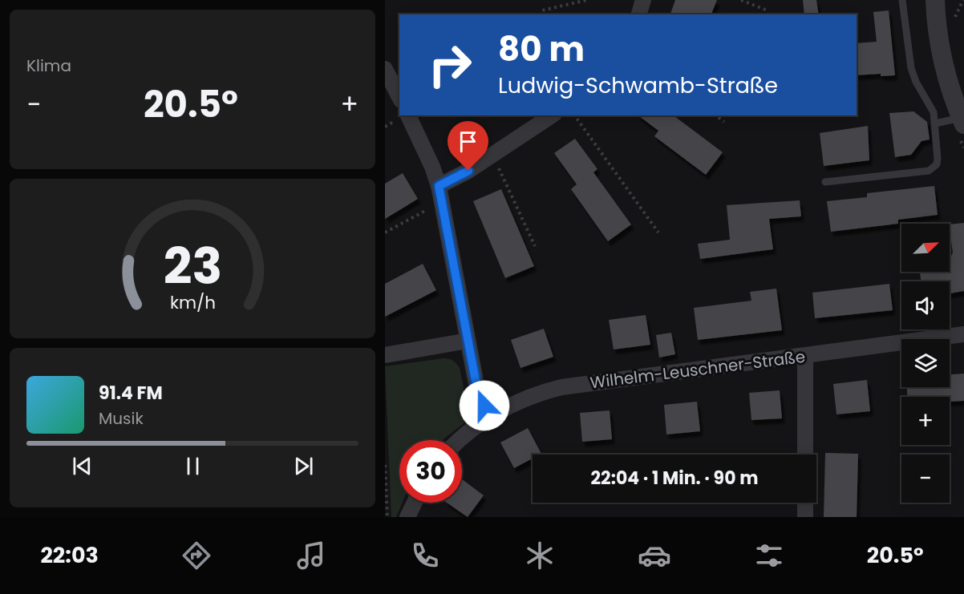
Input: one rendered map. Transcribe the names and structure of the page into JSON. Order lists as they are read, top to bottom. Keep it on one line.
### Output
{"streets":{"street":["Wilhelm-Leuschner-Straße"]},"north":"top right","page":{"tile":"Klima","turn":["80 m","Ludwig-Schwamb-Straße"],"heat":["−","20.5°","+"],"map_buttons":["+","−"],"song":["91.4 FM","Musik"],"limit":"30","trip":"22:04 · 1 Min. · 90 m","tabs":["22:03","20.5°"],"gauge":["23","km/h"]}}
